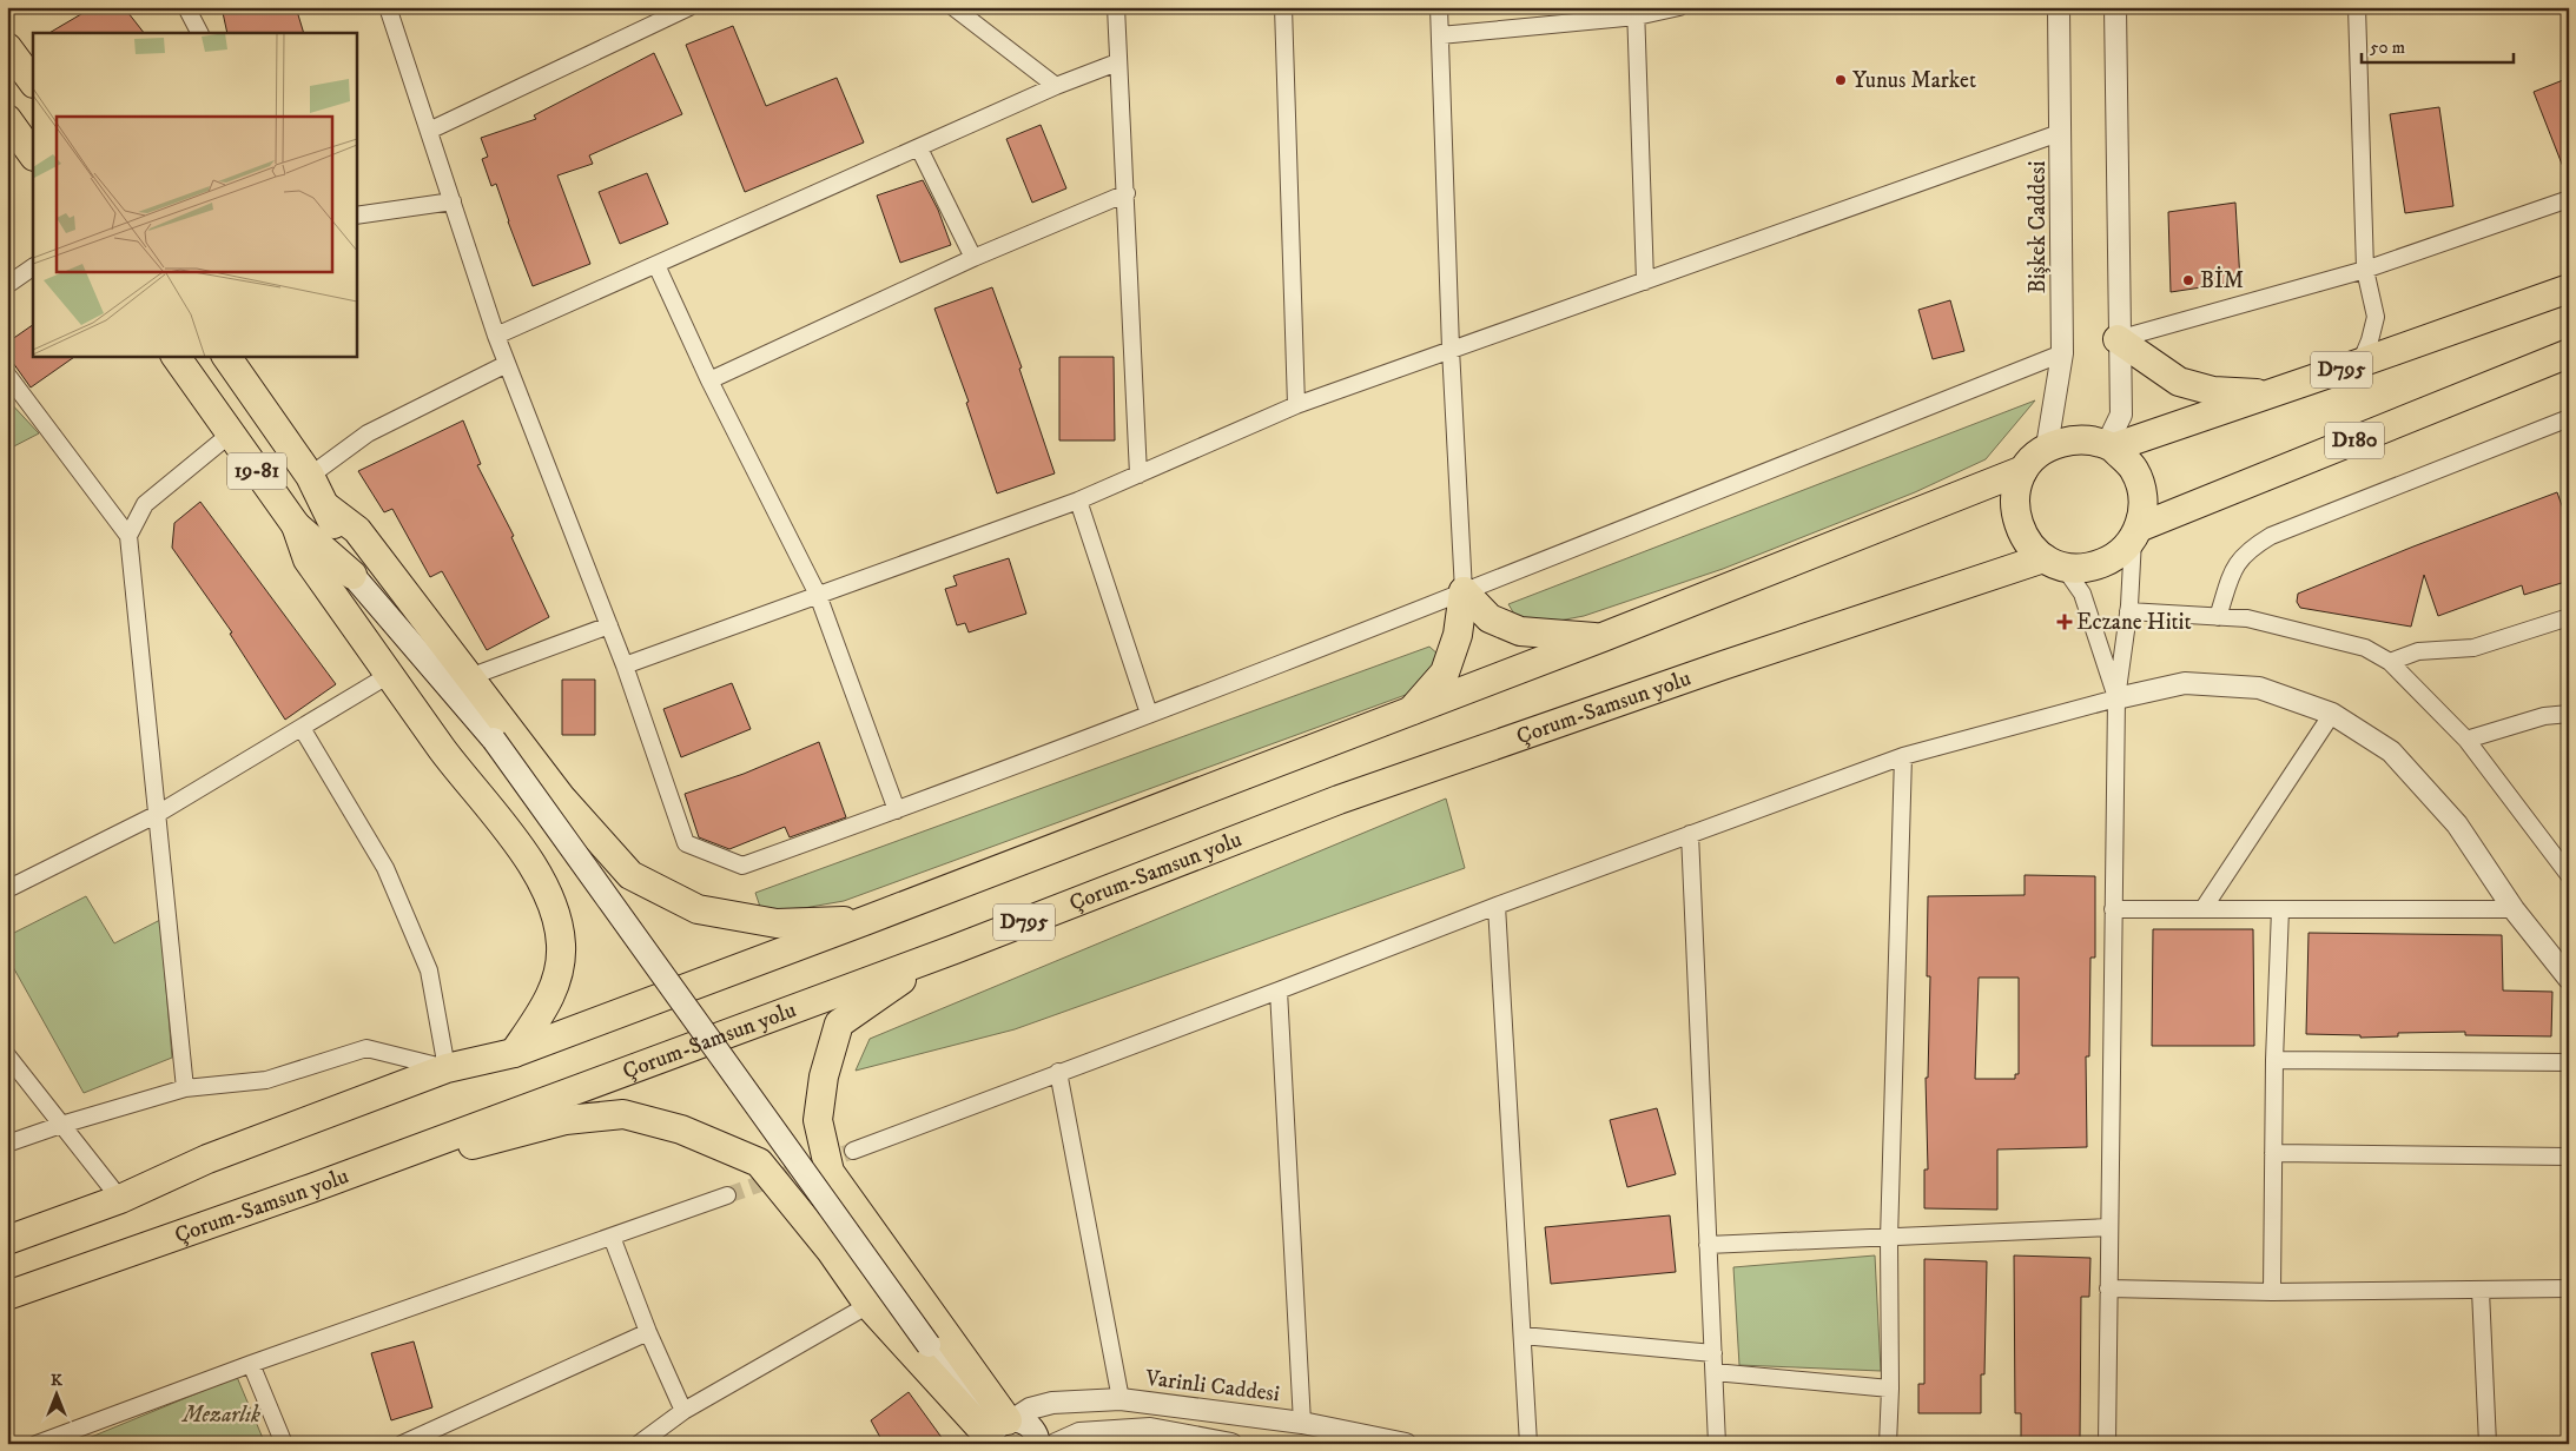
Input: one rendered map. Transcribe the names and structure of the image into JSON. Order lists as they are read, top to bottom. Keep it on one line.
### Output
{"streets":{"highway":["D795","D180","19-81","Çorum-Samsun yolu"],"street":["Bişkek Caddesi","Varinli Caddesi"]},"crossings":[["Bişkek Caddesi","D795"],["Bişkek Caddesi","Çorum-Samsun yolu"],["D795","Çorum-Samsun yolu"]],"parks":["Mezarlık"],"places":{"other":["Yunus Market","BİM"],"health":["Eczane Hitit"]},"scale_bar":"50 m","north":"top"}
